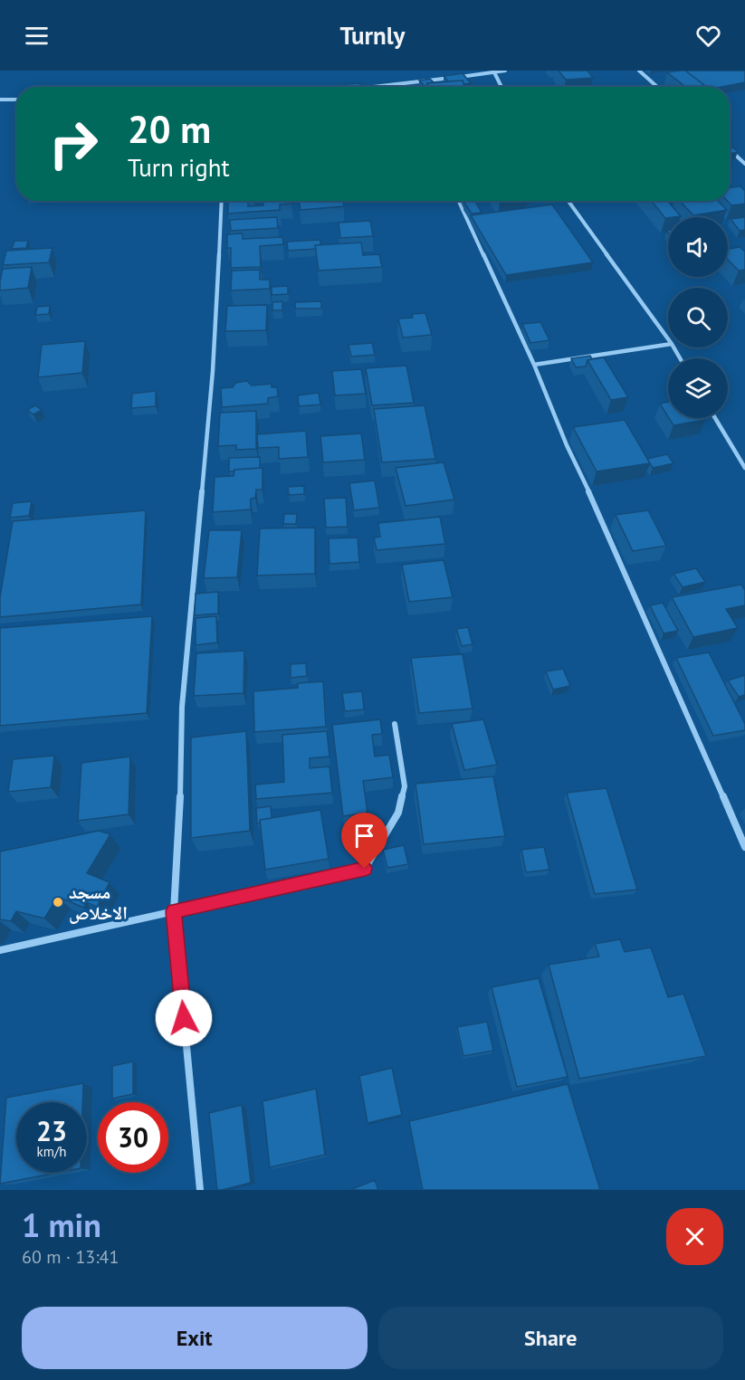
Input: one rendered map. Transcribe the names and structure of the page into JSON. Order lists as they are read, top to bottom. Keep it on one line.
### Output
{"places":["مسجد الاخلاص"],"page":{"header":"Turnly","turn":["20 m","Turn right"],"speed":"23 km/h","limit":"30","heading":["1 min","60 m · 13:41"],"buttons":["Exit","Share"]}}
